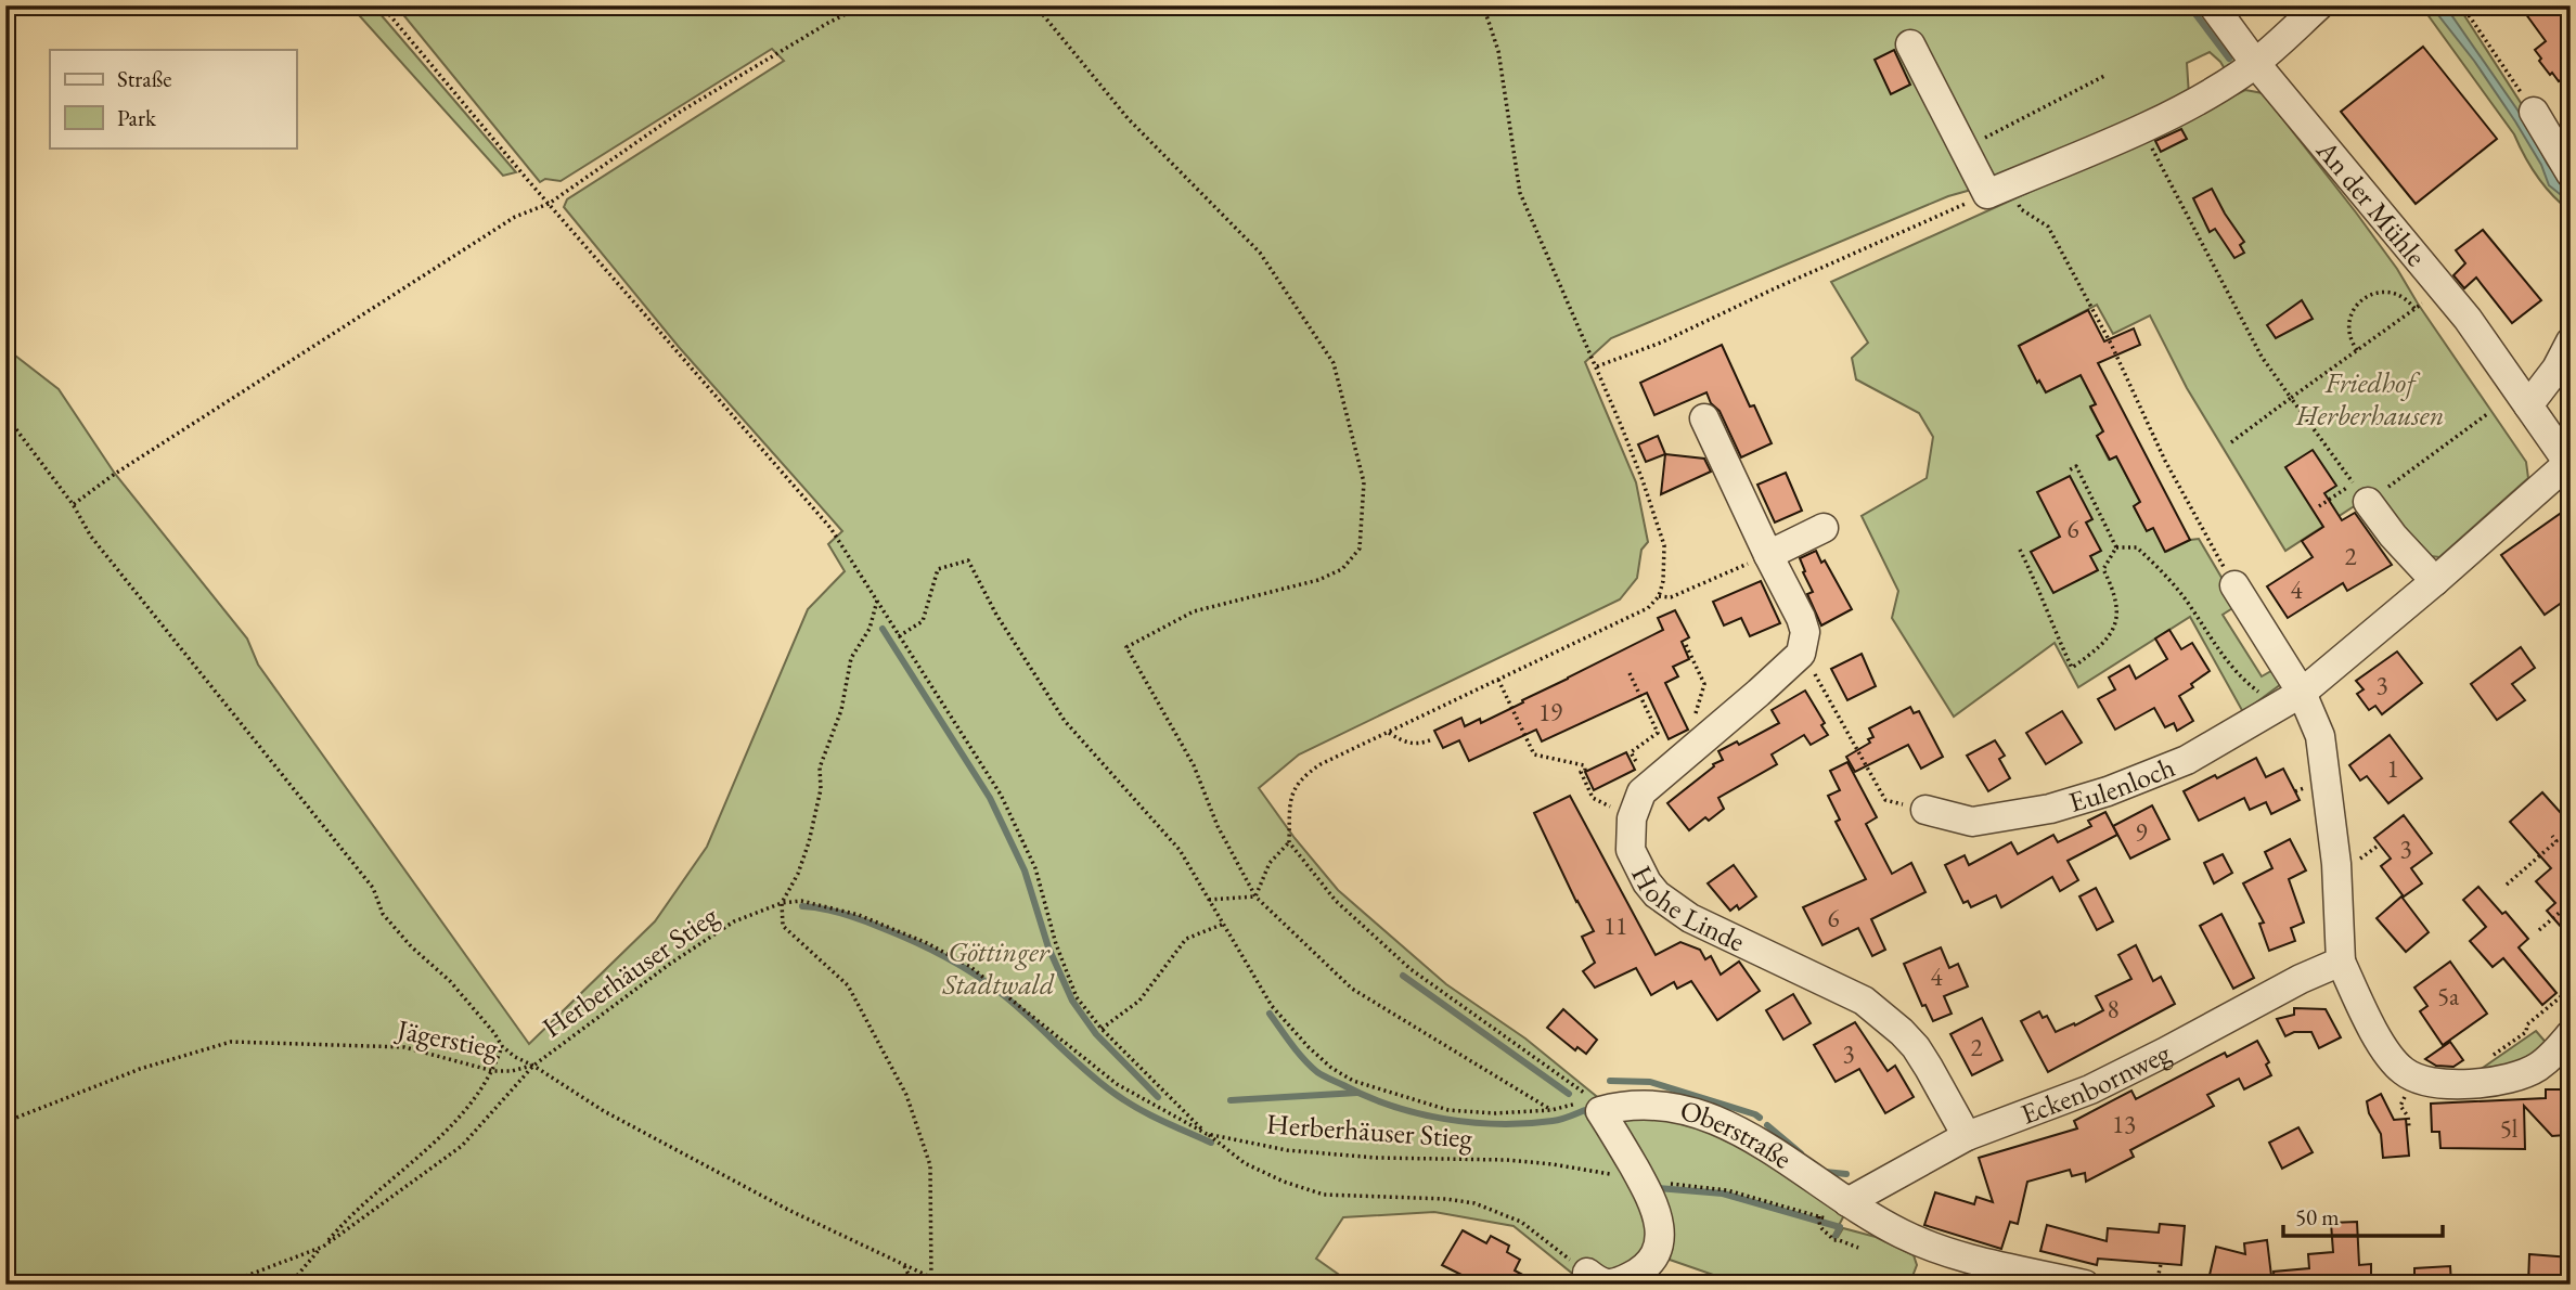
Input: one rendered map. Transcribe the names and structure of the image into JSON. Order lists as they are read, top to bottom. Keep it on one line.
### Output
{"streets":{"street":["An der Mühle","Eulenloch","Hohe Linde","Eckenbornweg","Oberstraße"],"path":["Herberhäuser Stieg","Jägerstieg"]},"crossings":[["An der Mühle","Eulenloch"],["Hohe Linde","Eckenbornweg"],["Herberhäuser Stieg","Jägerstieg"],["Herberhäuser Stieg","Eckenbornweg"],["Herberhäuser Stieg","Oberstraße"],["Eckenbornweg","Oberstraße"]],"parks":["Friedhof Herberhausen","Göttinger Stadtwald"],"house_numbers":["6","2","4","3","19","1","9","3","6","11","4","5a","8","2","3","13","5l"],"legend":["Straße","Park"],"scale_bar":"50 m"}
